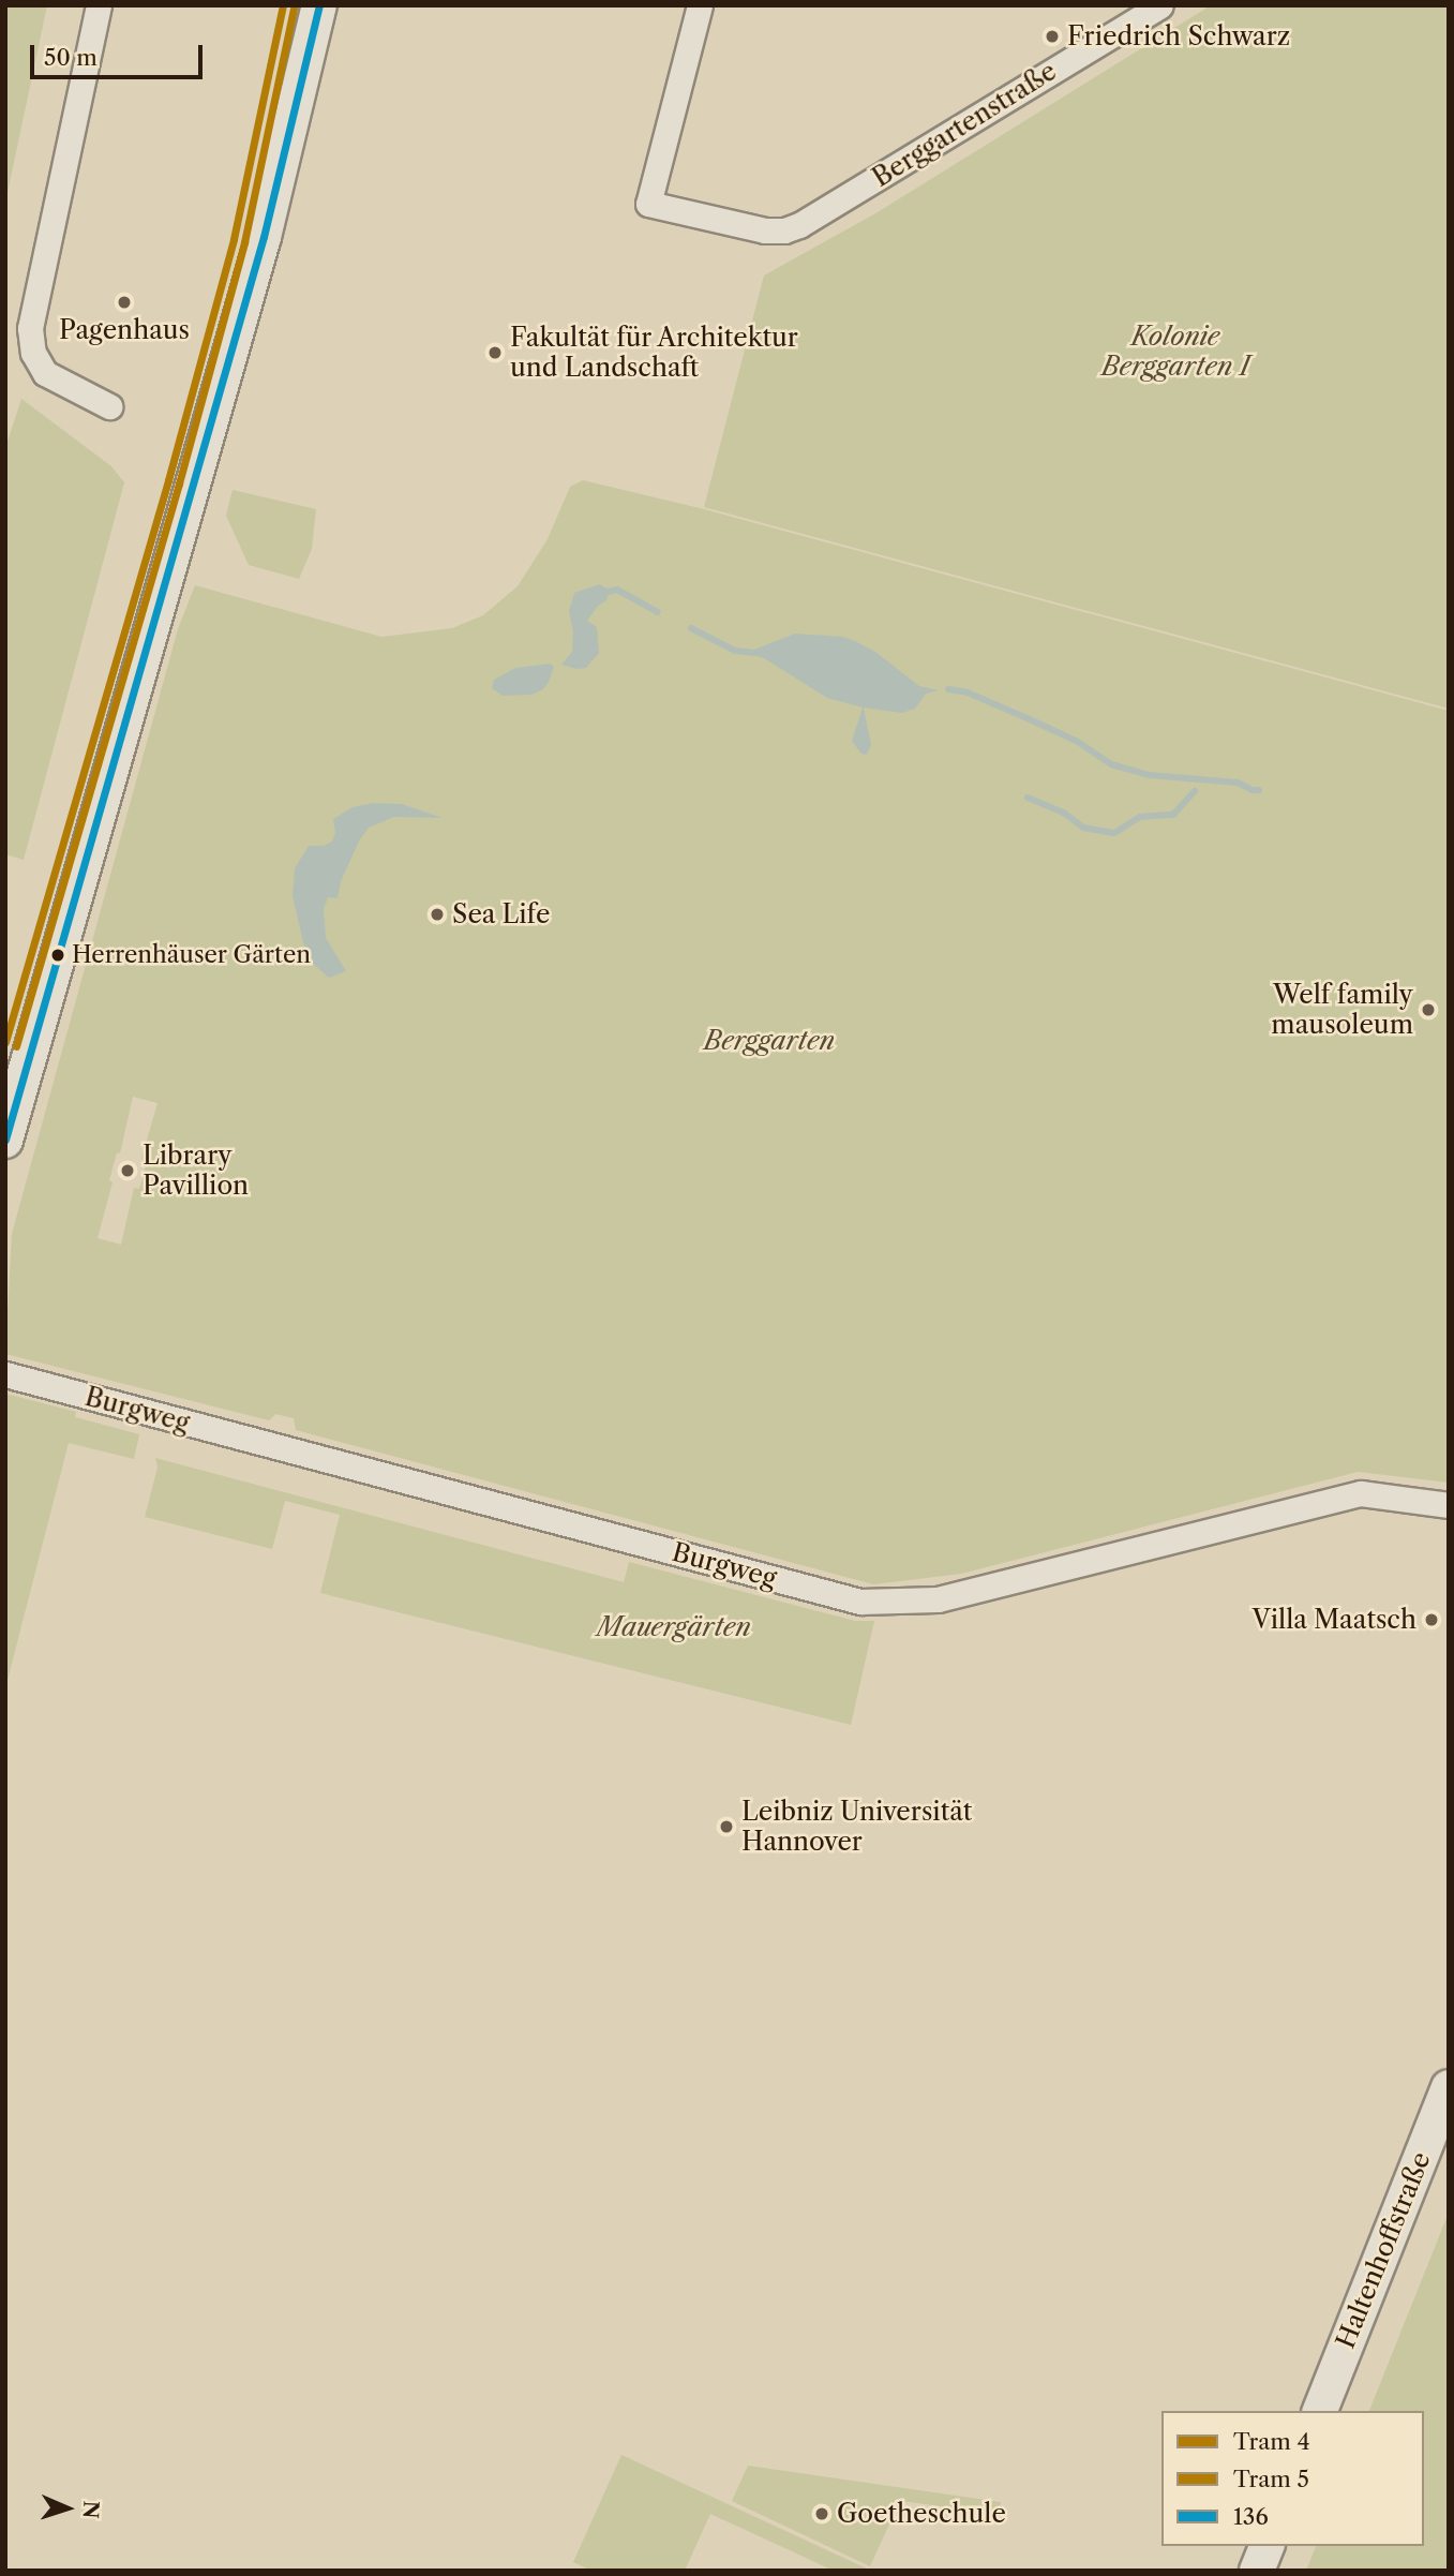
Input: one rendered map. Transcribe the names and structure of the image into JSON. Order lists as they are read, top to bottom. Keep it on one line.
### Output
{"streets":{"street":["Berggartenstraße","Burgweg","Haltenhoffstraße"]},"parks":["Kolonie Berggarten I","Berggarten","Mauergärten"],"places":["Friedrich Schwarz","Pagenhaus","Fakultät für Architektur und Landschaft","Sea Life","Herrenhäuser Gärten","Welf family mausoleum","Library Pavillion","Villa Maatsch","Leibniz Universität Hannover","Goetheschule"],"lines":["tram line 4","transit line 136","tram line 5"],"legend":["Tram 4","Tram 5","136"],"scale_bar":"50 m","north":"right"}
